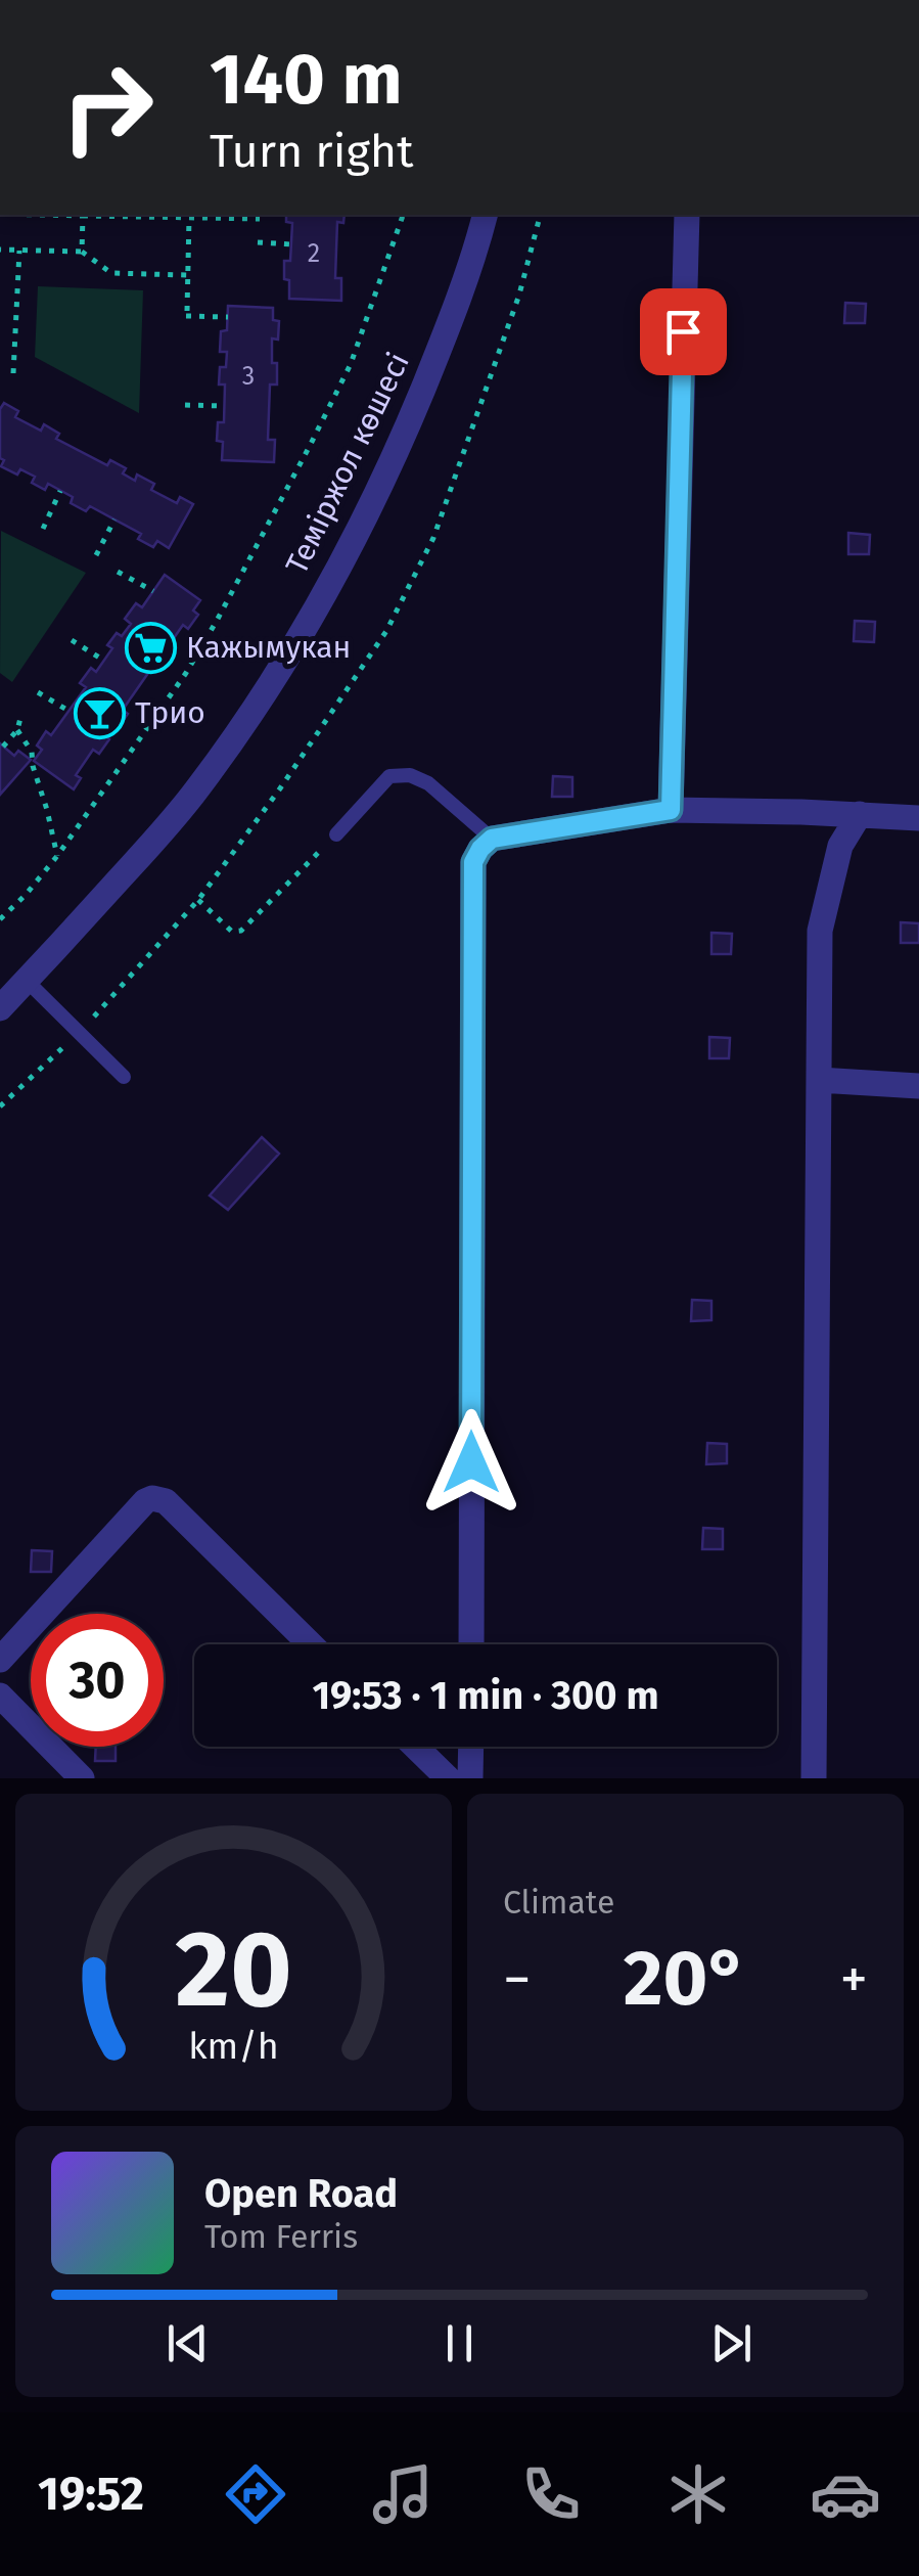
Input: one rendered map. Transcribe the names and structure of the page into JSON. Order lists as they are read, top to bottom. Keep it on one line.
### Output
{"streets":{"street":["Теміржол көшесі"]},"places":{"supermarket":["Кажымукан"],"bar":["Трио"]},"house_numbers":["2","3"],"page":{"turn":["140 m","Turn right"],"limit":"30","trip":"19:53 · 1 min · 300 m","tile":"Climate","heat":["−","20°","+"],"song":["Open Road","Tom Ferris"],"tabs":"19:52","gauge":["20","km/h"]}}
